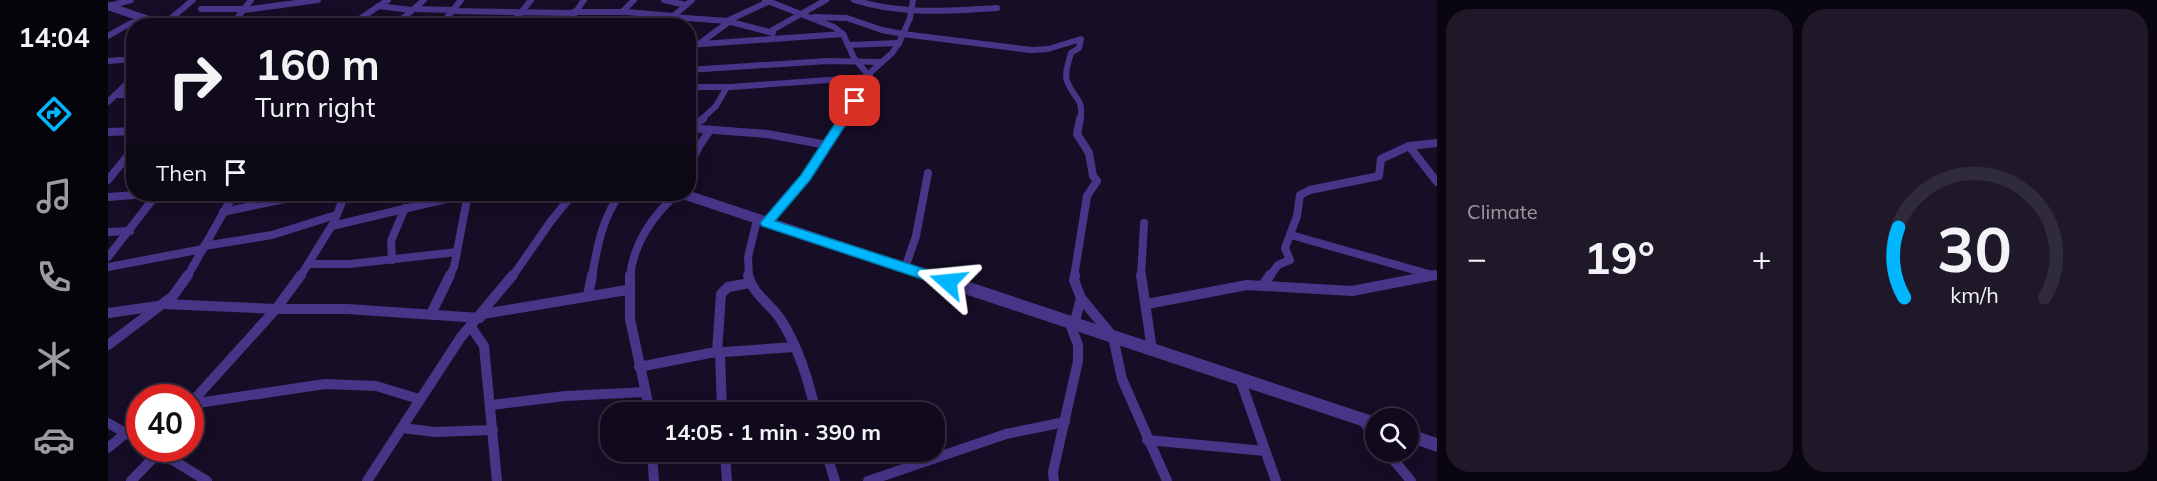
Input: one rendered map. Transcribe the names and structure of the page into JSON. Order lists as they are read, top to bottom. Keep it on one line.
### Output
{"page":{"tabs":"14:04","tile":"Climate","turn":["160 m","Turn right"],"then":"Then","heat":["−","19°","+"],"limit":"40","trip":"14:05 · 1 min · 390 m","gauge":["30","km/h"]}}
